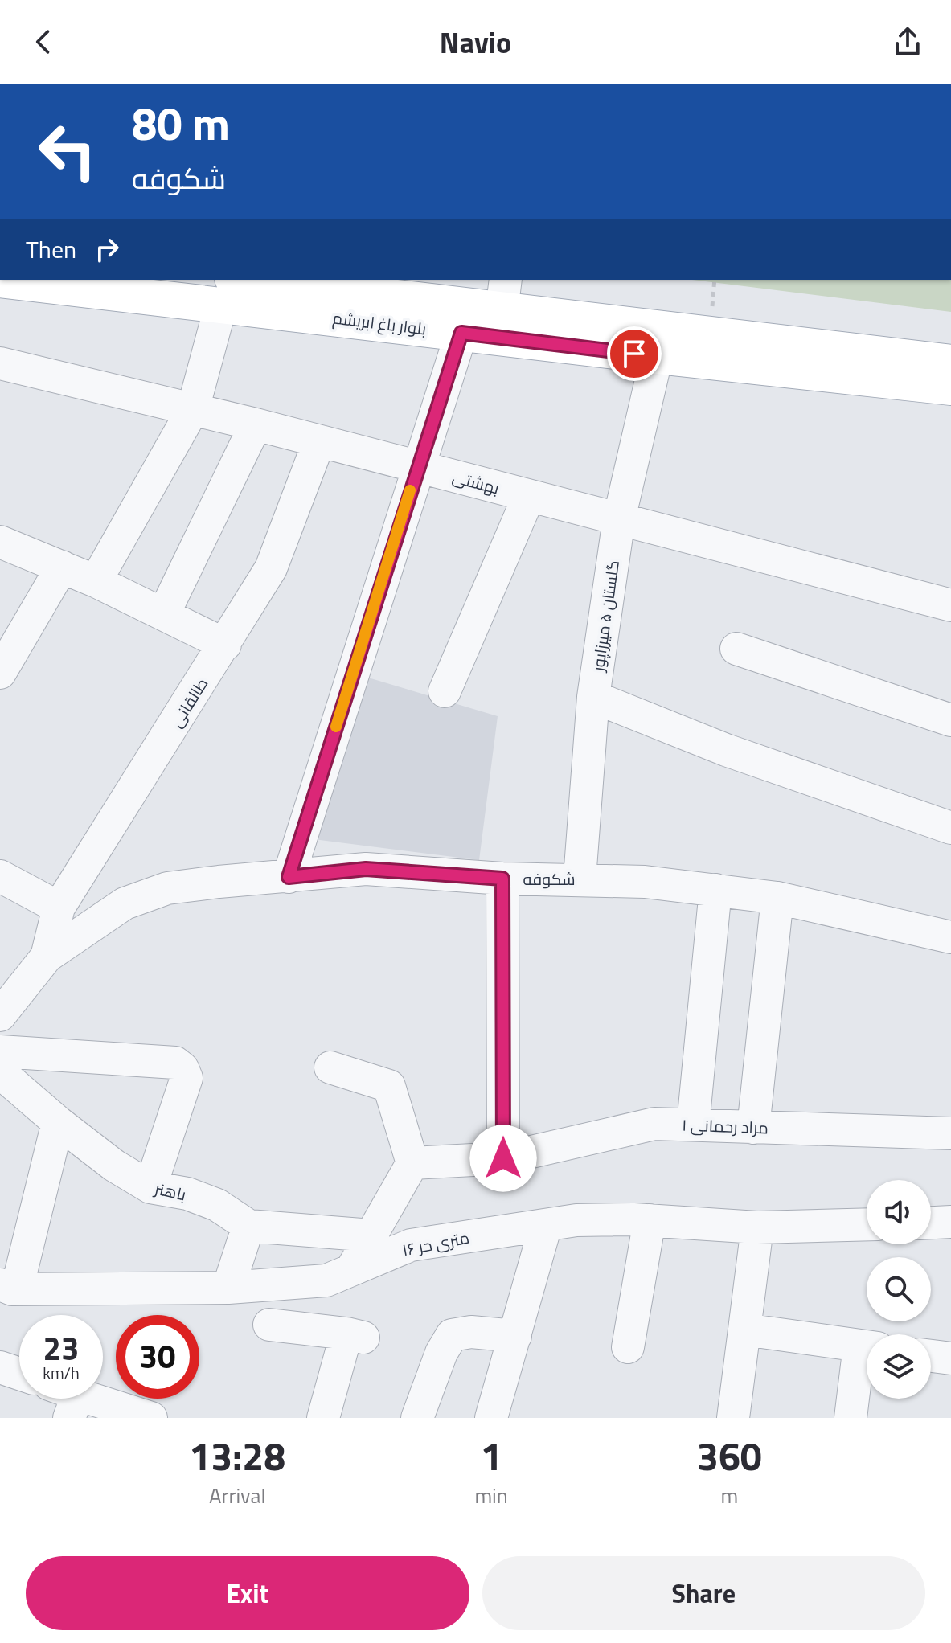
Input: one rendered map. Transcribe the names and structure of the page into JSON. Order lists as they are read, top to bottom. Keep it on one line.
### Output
{"streets":{"main road":["بلوار باغ ابریشم"],"street":["بهشتی","گلستان ۵ میرزاپور","طالقانی","شکوفه","مراد رحمانی ۱","باهنر","۱۶ متری حر"]},"crossings":[["بلوار باغ ابریشم","گلستان ۵ میرزاپور"],["بهشتی","گلستان ۵ میرزاپور"],["بهشتی","طالقانی"],["گلستان ۵ میرزاپور","شکوفه"],["طالقانی","شکوفه"]],"page":{"header":"Navio","turn":["80 m","شکوفه"],"then":"Then","speed":"23 km/h","limit":"30","eta":["13:28","Arrival","1","min","360","m"],"buttons":["Exit","Share"]}}
